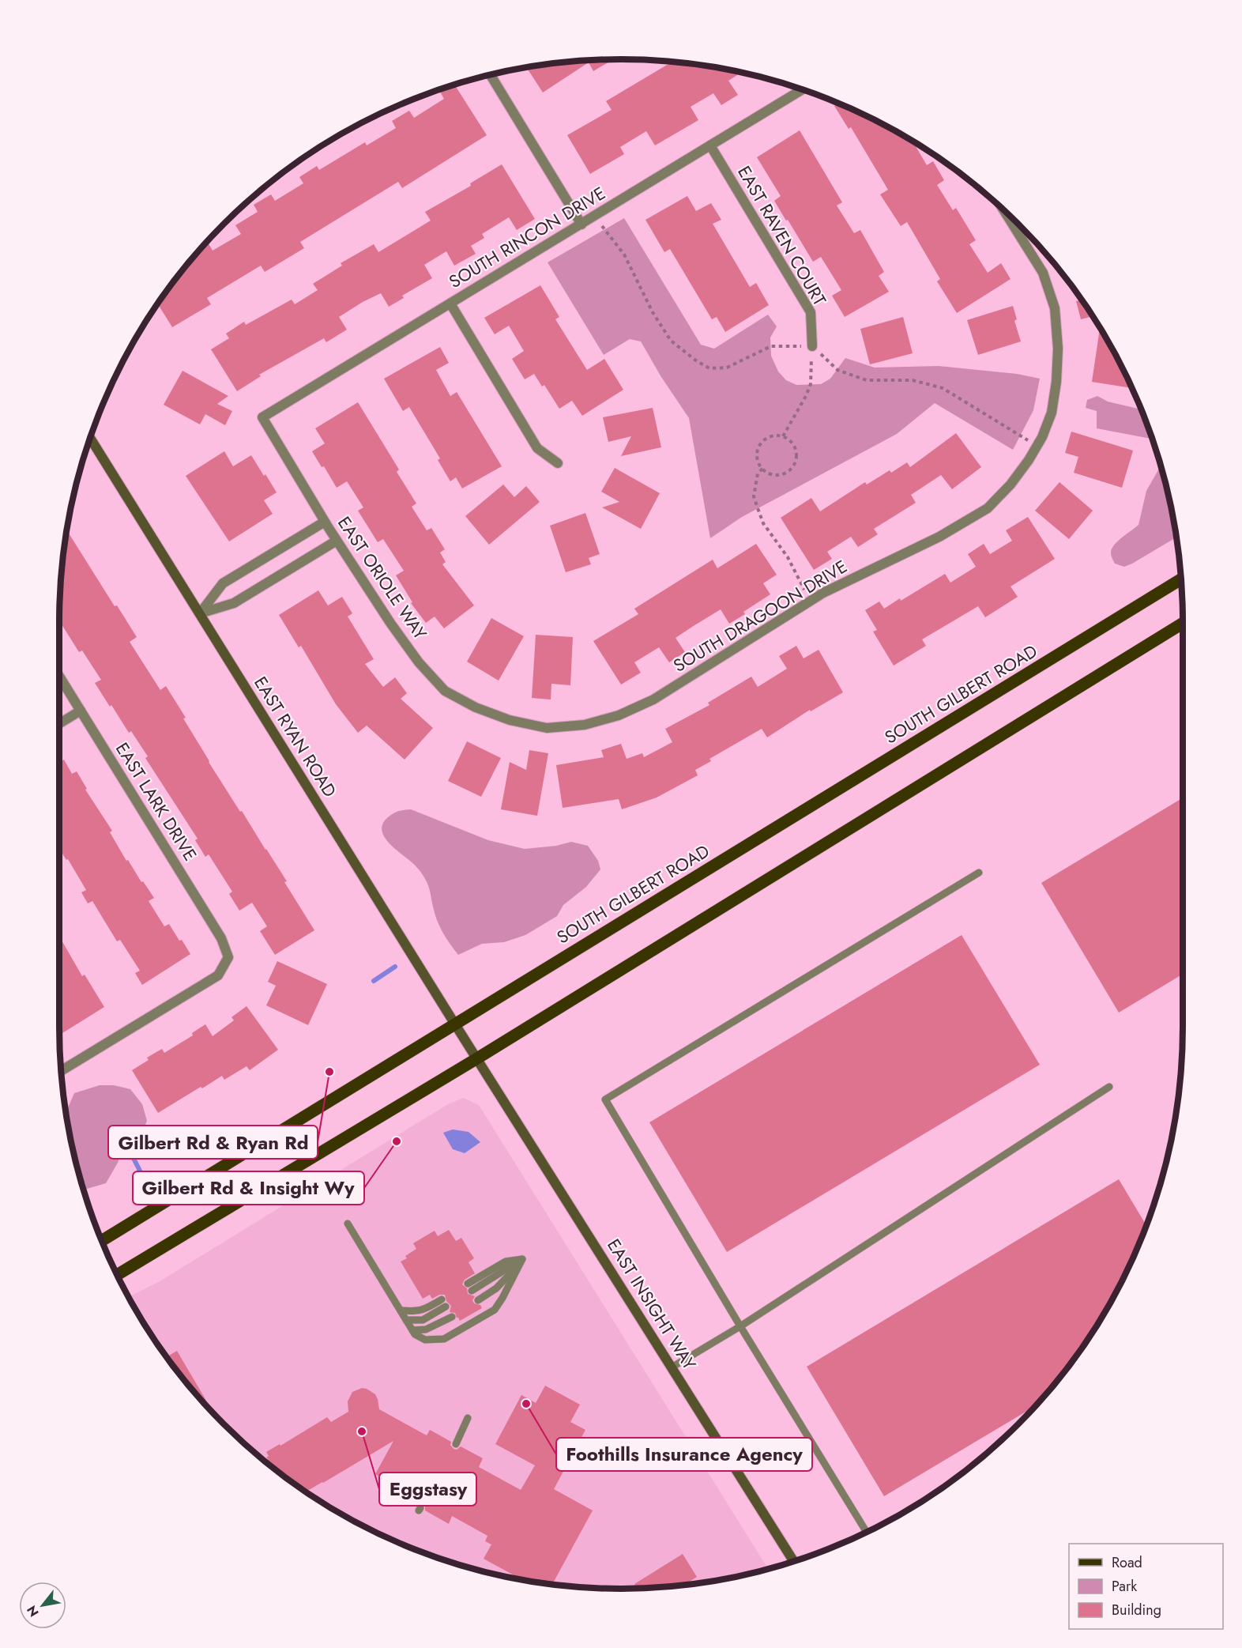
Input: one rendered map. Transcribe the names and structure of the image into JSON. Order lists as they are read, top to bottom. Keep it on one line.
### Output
{"streets":{"main road":["SOUTH GILBERT ROAD"],"street":["EAST RAVEN COURT","SOUTH RINCON DRIVE","EAST ORIOLE WAY","SOUTH DRAGOON DRIVE","EAST RYAN ROAD","EAST LARK DRIVE","EAST INSIGHT WAY"]},"crossings":[["EAST RAVEN COURT","SOUTH RINCON DRIVE"],["SOUTH RINCON DRIVE","EAST ORIOLE WAY"],["EAST ORIOLE WAY","SOUTH DRAGOON DRIVE"],["SOUTH GILBERT ROAD","EAST RYAN ROAD"],["EAST RYAN ROAD","EAST INSIGHT WAY"]],"places":["Gilbert Rd & Ryan Rd","Gilbert Rd & Insight Wy","Foothills Insurance Agency","Eggstasy"],"legend":["Road","Park","Building"],"north":"bottom left"}
